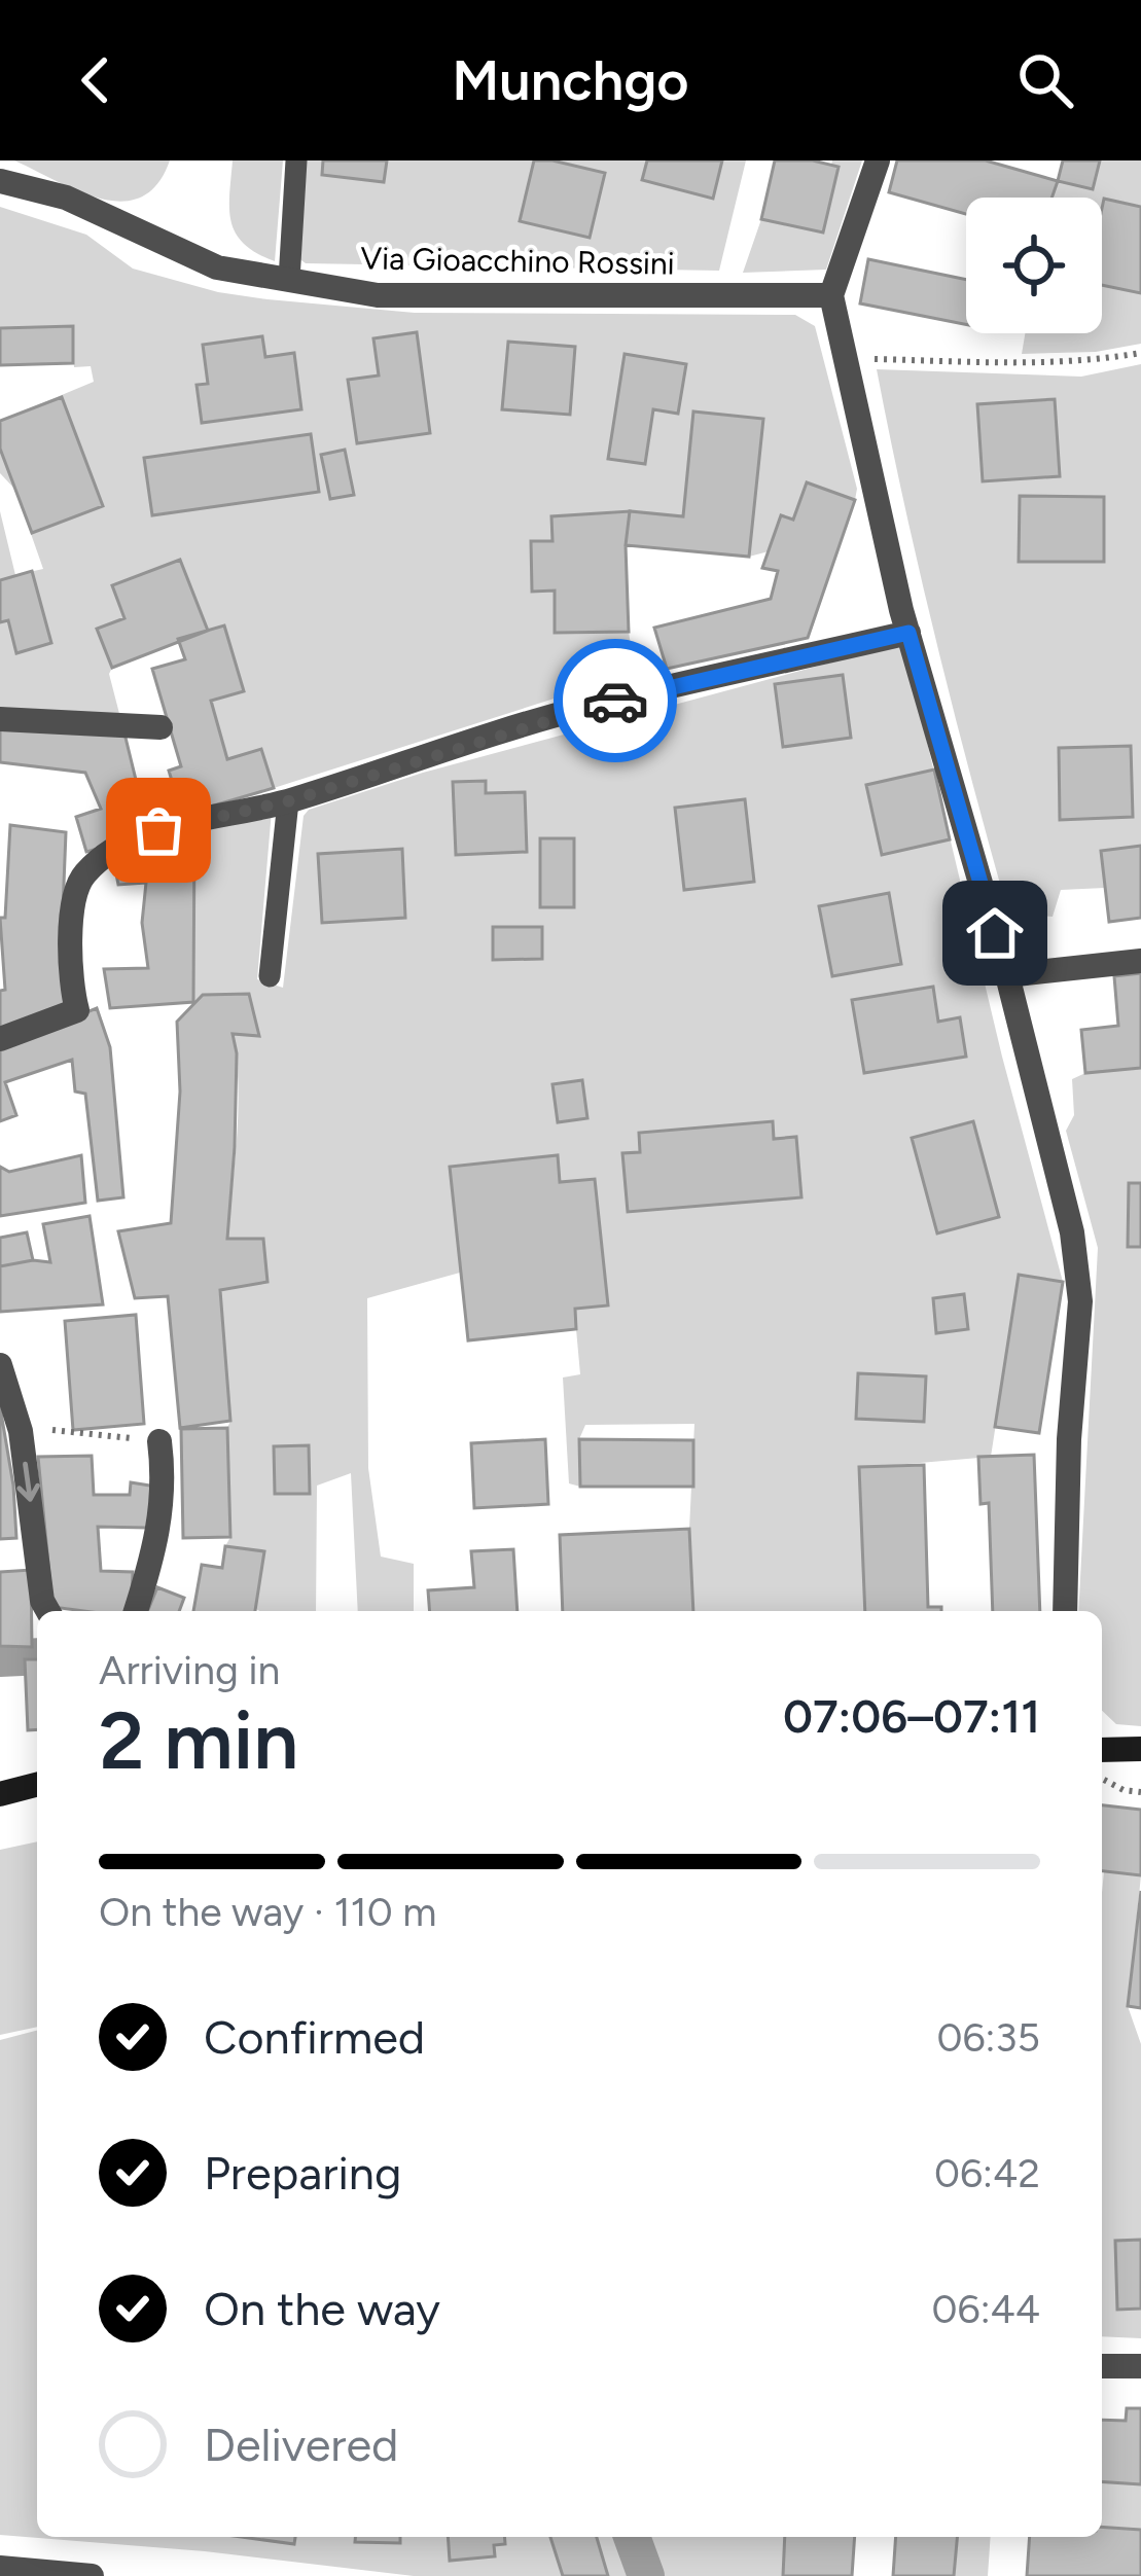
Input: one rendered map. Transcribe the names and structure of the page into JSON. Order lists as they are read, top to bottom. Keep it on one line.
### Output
{"streets":{"street":["Via Gioacchino Rossini"]},"page":{"header":"Munchgo","heading":["2 min","Arriving in","07:06–07:11"],"bar":"On the way · 110 m","list":[["Confirmed","06:35"],["Preparing","06:42"],["On the way","06:44"],"Delivered"]}}
